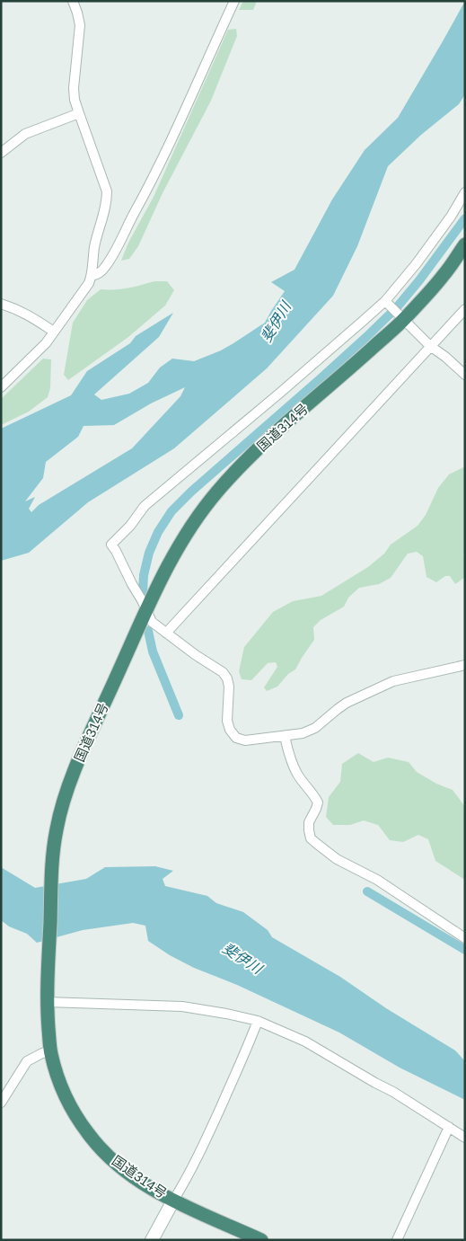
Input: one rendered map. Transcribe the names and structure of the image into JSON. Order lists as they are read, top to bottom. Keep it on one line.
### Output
{"streets":{"highway":["国道314号"]},"water":["斐伊川"]}
